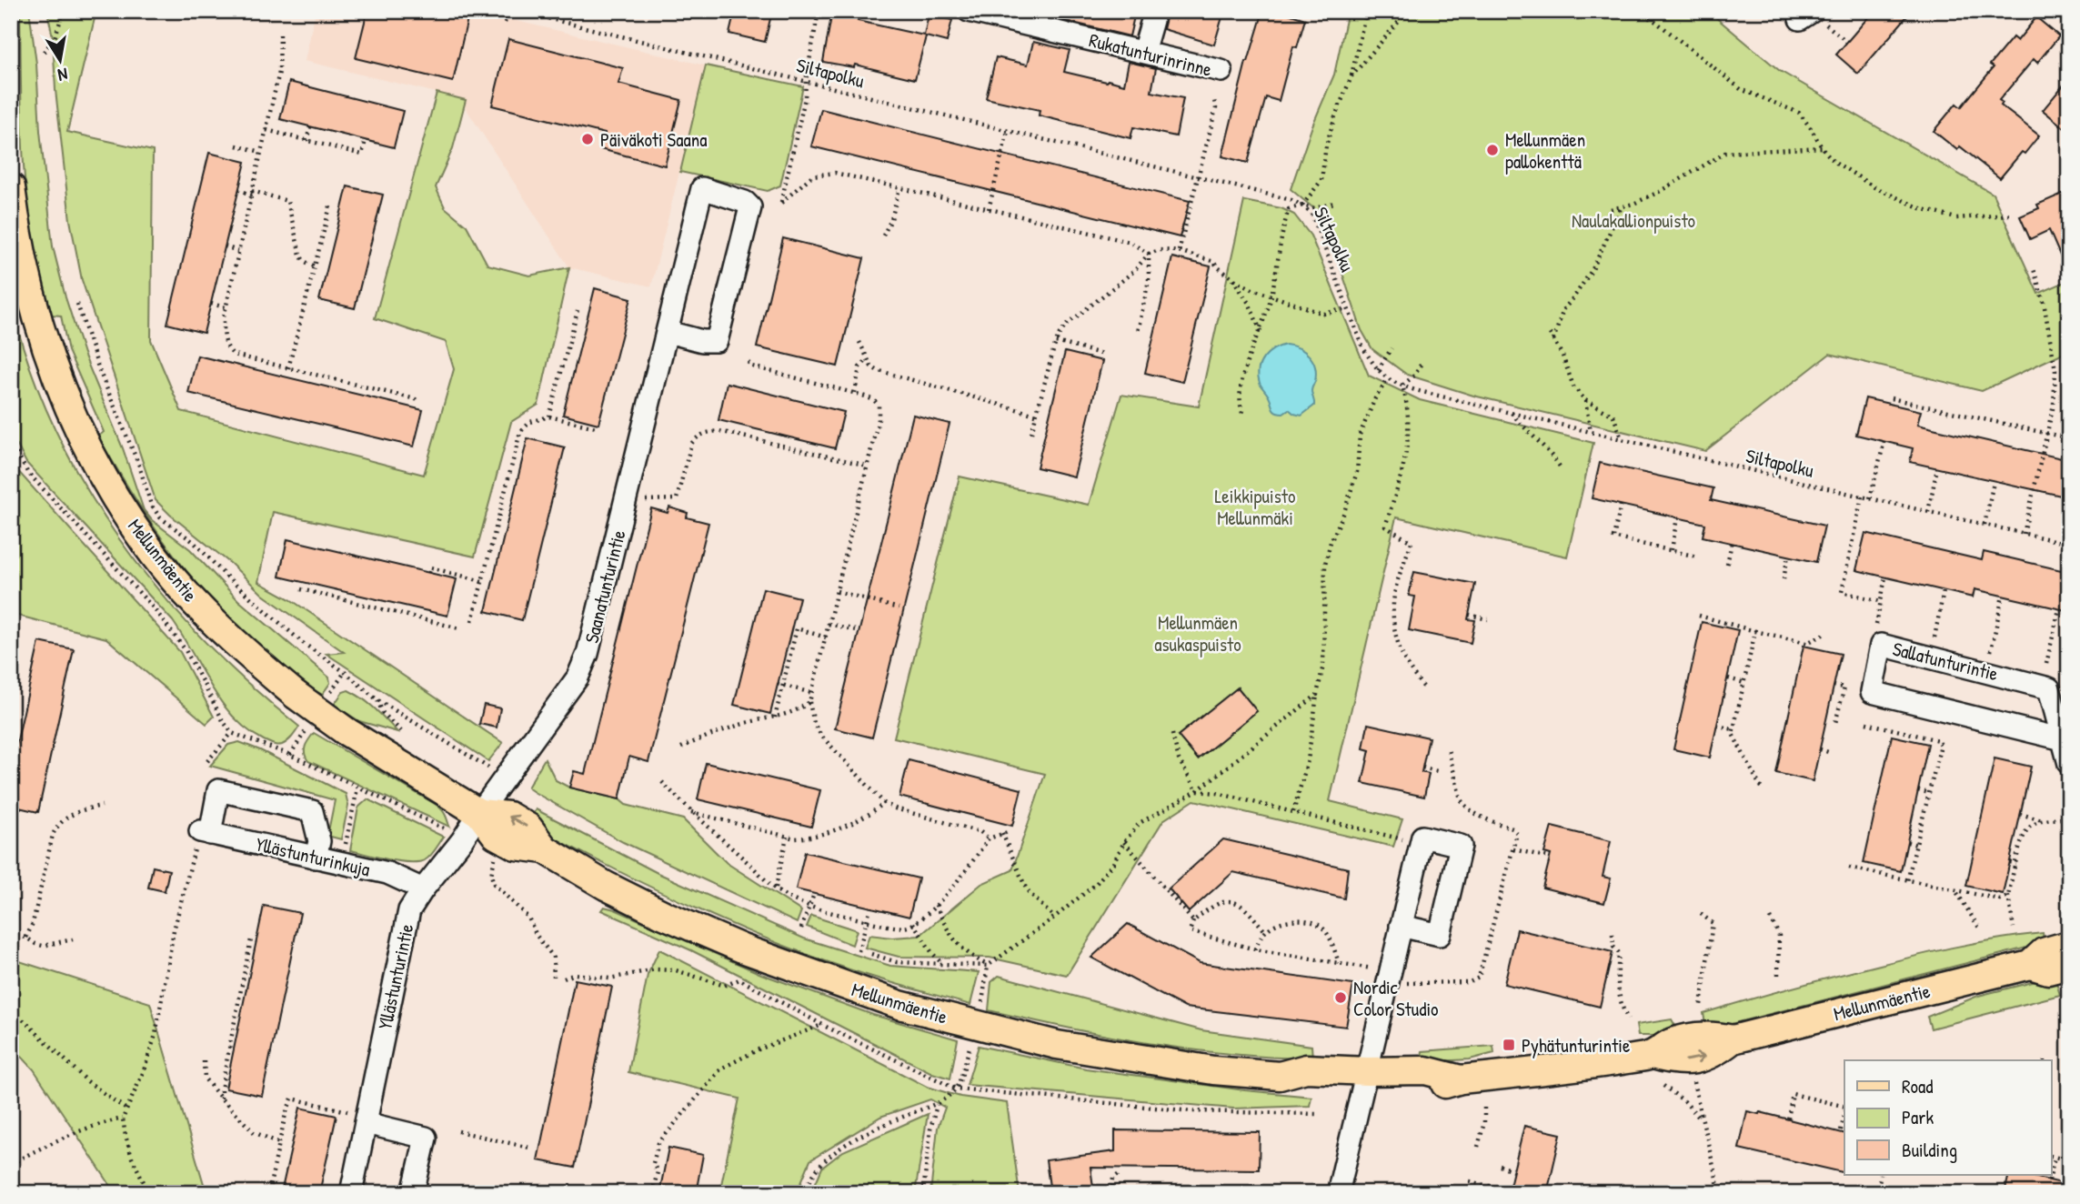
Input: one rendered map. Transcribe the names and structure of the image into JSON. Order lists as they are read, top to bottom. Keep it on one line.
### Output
{"streets":{"main road":["Mellunmäentie"],"street":["Rukatunturinrinne","Saanatunturintie","Sallatunturintie","Yllästunturinkuja","Yllästunturintie"],"path":["Siltapolku"]},"crossings":[["Mellunmäentie","Saanatunturintie"],["Mellunmäentie","Yllästunturintie"],["Saanatunturintie","Yllästunturintie"],["Yllästunturinkuja","Yllästunturintie"]],"parks":["Naulakallionpuisto","Leikkipuisto Mellunmäki","Mellunmäen asukaspuisto"],"places":{"other":["Päiväkoti Saana","Mellunmäen pallokenttä","Nordic Color Studio"],"transit":["Pyhätunturintie"]},"legend":["Road","Park","Building"],"north":"bottom"}
